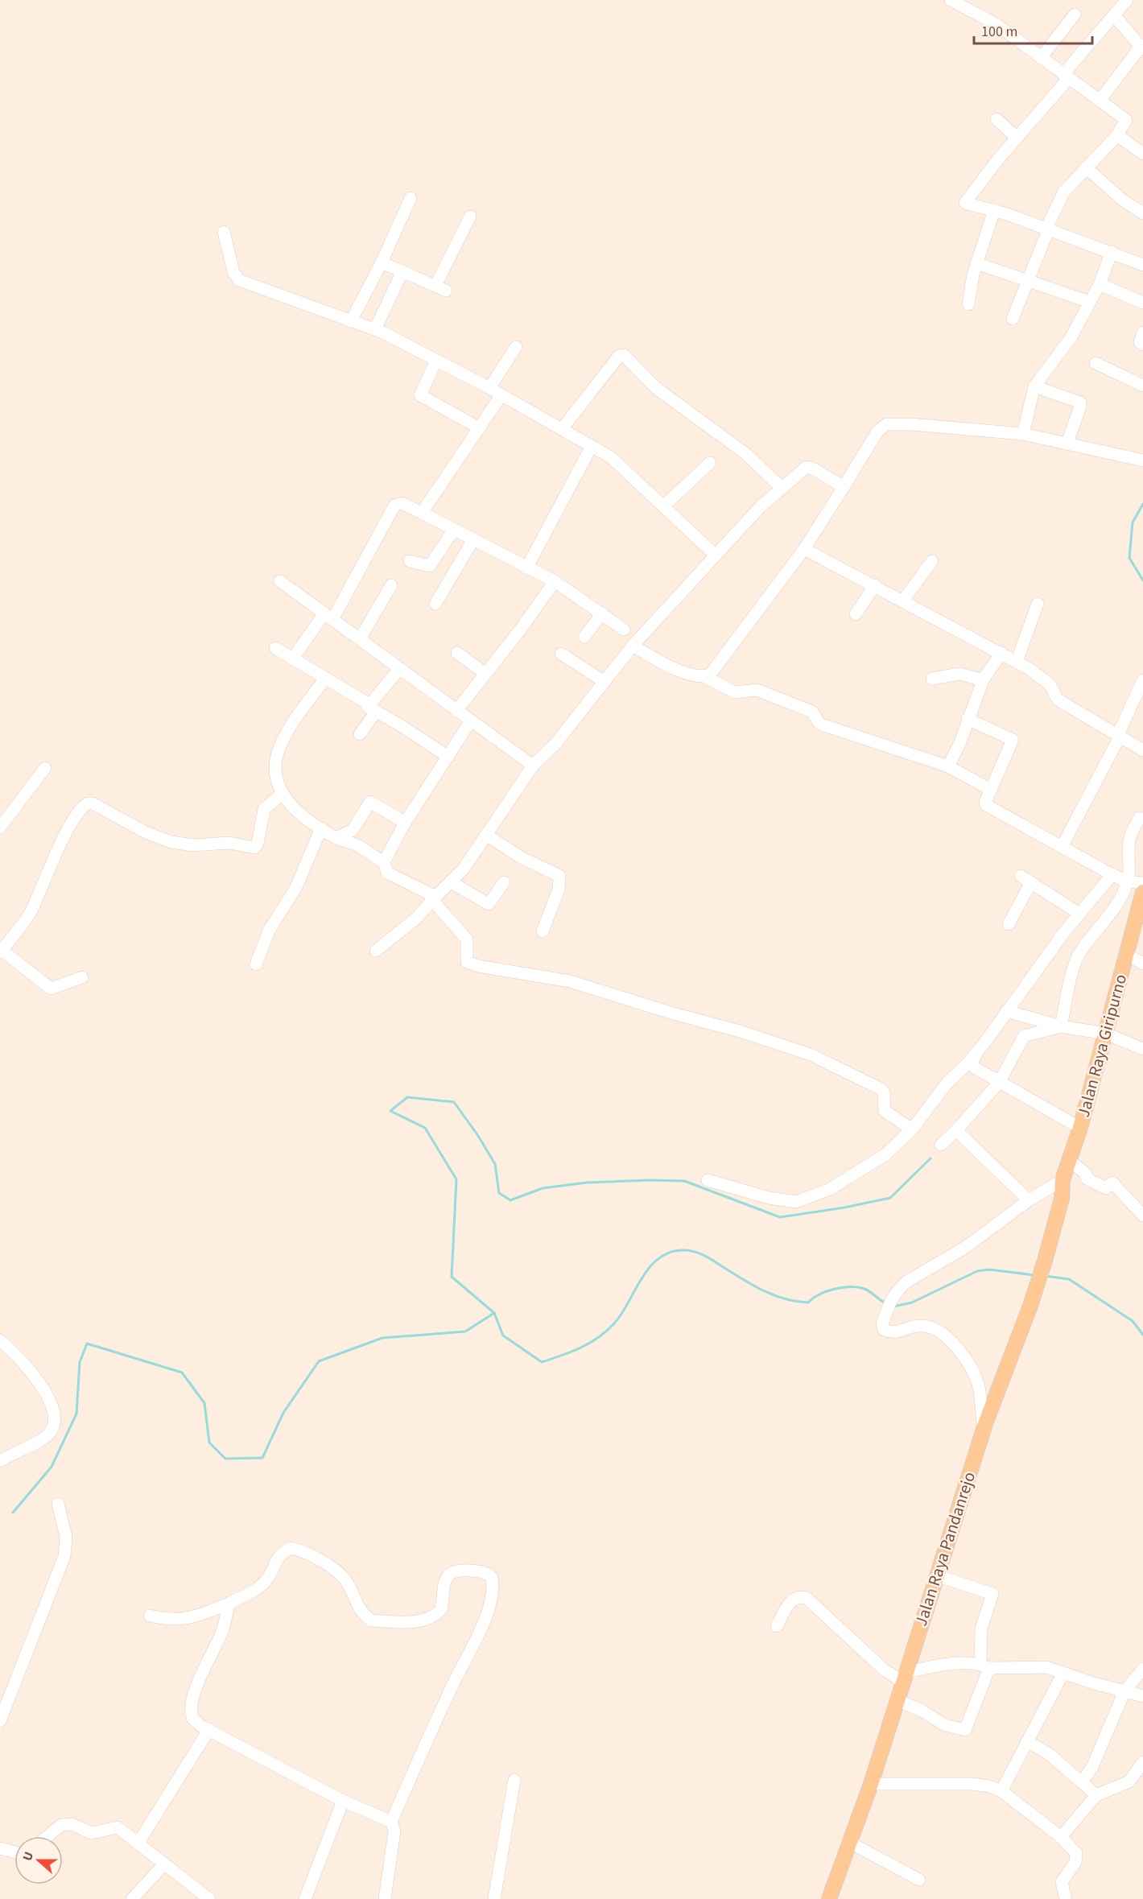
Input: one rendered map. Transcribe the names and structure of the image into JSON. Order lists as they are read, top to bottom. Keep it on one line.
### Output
{"streets":{"main road":["Jalan Raya Giripurno","Jalan Raya Pandanrejo"]},"crossings":[["Jalan Raya Giripurno","Jalan Raya Pandanrejo"]],"scale_bar":"100 m","north":"left"}
